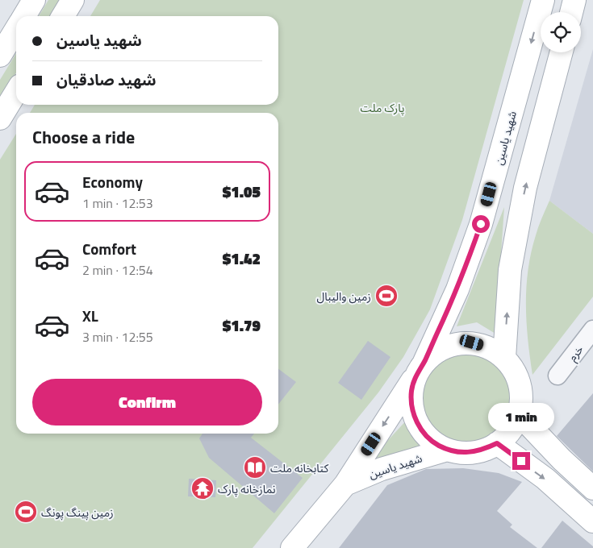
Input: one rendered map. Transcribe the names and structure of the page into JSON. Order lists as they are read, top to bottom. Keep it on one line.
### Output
{"streets":{"street":["شهید یاسین","خرم"]},"parks":["پارک ملت"],"places":{"sports":["زمین والیبال","زمین پینگ پونگ"],"library":["کتابخانه ملت"],"temple":["نمازخانه پارک"]},"page":{"banner":["شهید یاسین","شهید صادقیان"],"heading":"Choose a ride","list":[{"name":"Economy","note":"1 min · 12:53","value":"$1.05"},{"name":"Comfort","note":"2 min · 12:54","value":"$1.42"},{"name":"XL","note":"3 min · 12:55","value":"$1.79"}],"buttons":"Confirm","bubble":"1 min"}}
